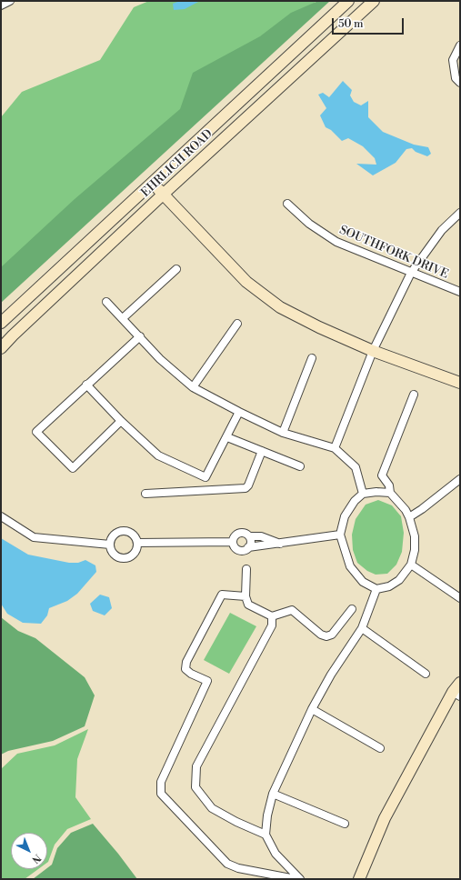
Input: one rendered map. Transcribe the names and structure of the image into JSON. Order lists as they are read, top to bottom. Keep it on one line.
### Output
{"streets":{"main road":["EHRLICH ROAD"],"street":["SOUTHFORK DRIVE"]},"scale_bar":"50 m","north":"bottom right"}
